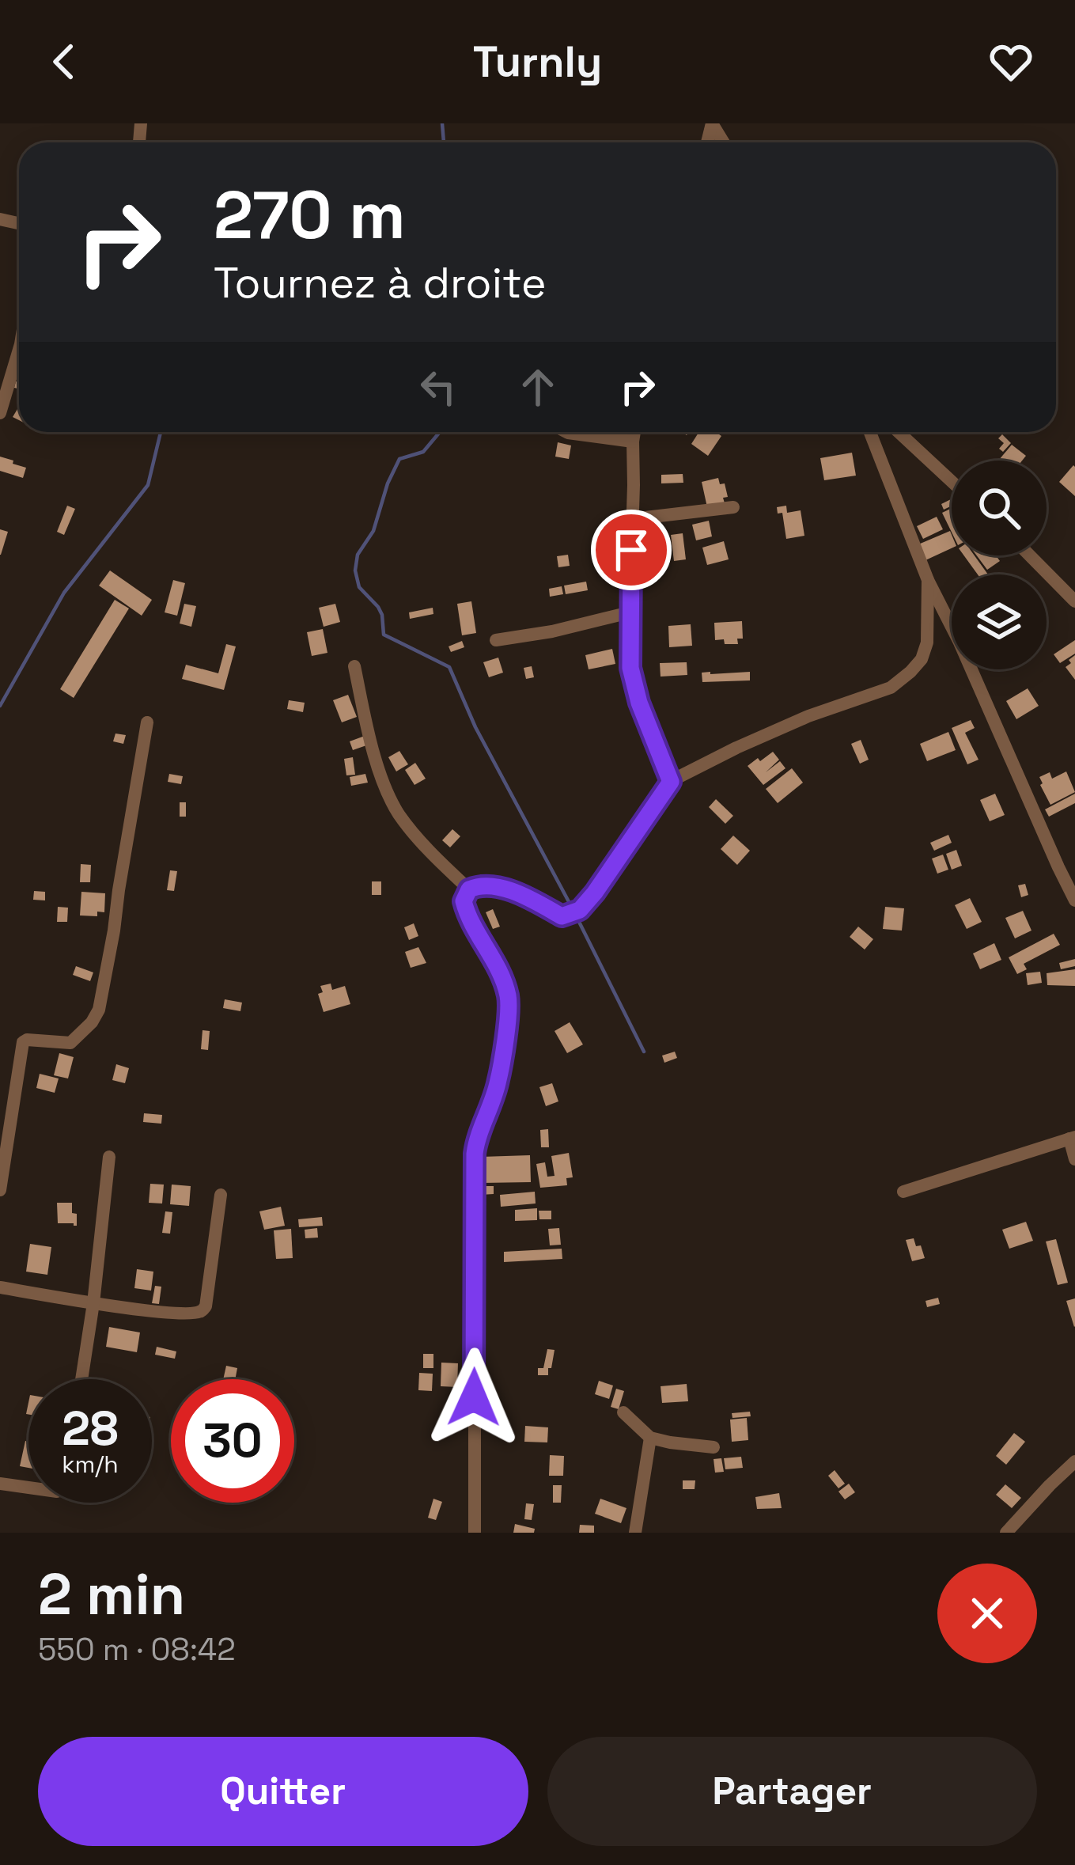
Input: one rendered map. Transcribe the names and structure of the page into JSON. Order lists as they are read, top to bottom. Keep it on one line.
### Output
{"page":{"header":"Turnly","turn":["270 m","Tournez à droite"],"speed":"28 km/h","limit":"30","heading":["2 min","550 m · 08:42"],"buttons":["Quitter","Partager"]}}
